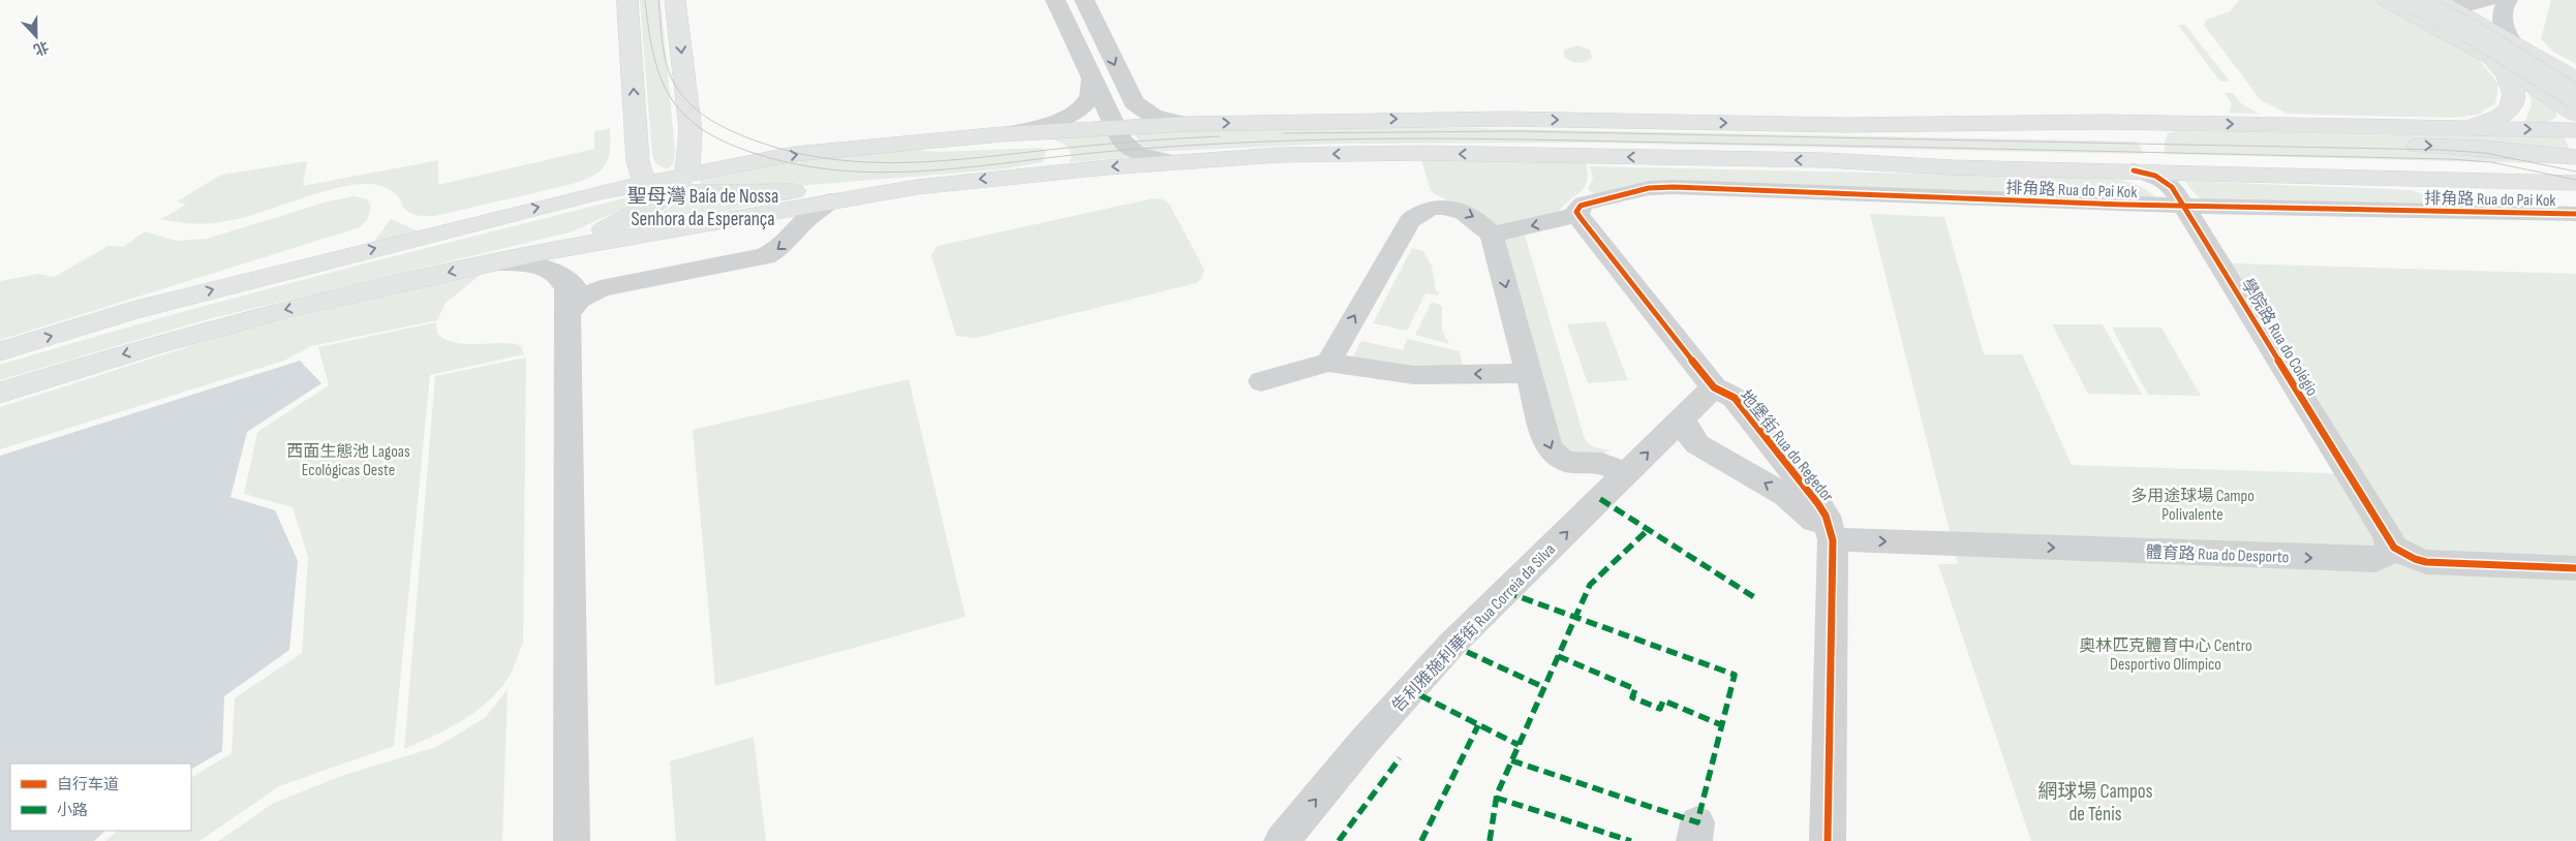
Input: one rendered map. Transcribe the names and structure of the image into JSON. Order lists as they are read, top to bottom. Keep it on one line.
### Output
{"streets":{"street":["排角路 Rua do Pai Kok","學院路 Rua do Colégio","地堡街 Rua do Regedor","體育路 Rua do Desporto","告利雅施利華街 Rua Correia da Silva"]},"crossings":[["排角路 Rua do Pai Kok","學院路 Rua do Colégio"],["排角路 Rua do Pai Kok","地堡街 Rua do Regedor"],["學院路 Rua do Colégio","體育路 Rua do Desporto"],["地堡街 Rua do Regedor","體育路 Rua do Desporto"],["地堡街 Rua do Regedor","告利雅施利華街 Rua Correia da Silva"]],"one_way":["告利雅施利華街 Rua Correia da Silva"],"districts":["聖母灣 Baía de Nossa Senhora da Esperança"],"parks":["西面生態池 Lagoas Ecológicas Oeste","多用途球場 Campo Polivalente","奧林匹克體育中心 Centro Desportivo Olímpico","網球場 Campos de Ténis"],"legend":["自行车道","小路"],"north":"bottom"}
